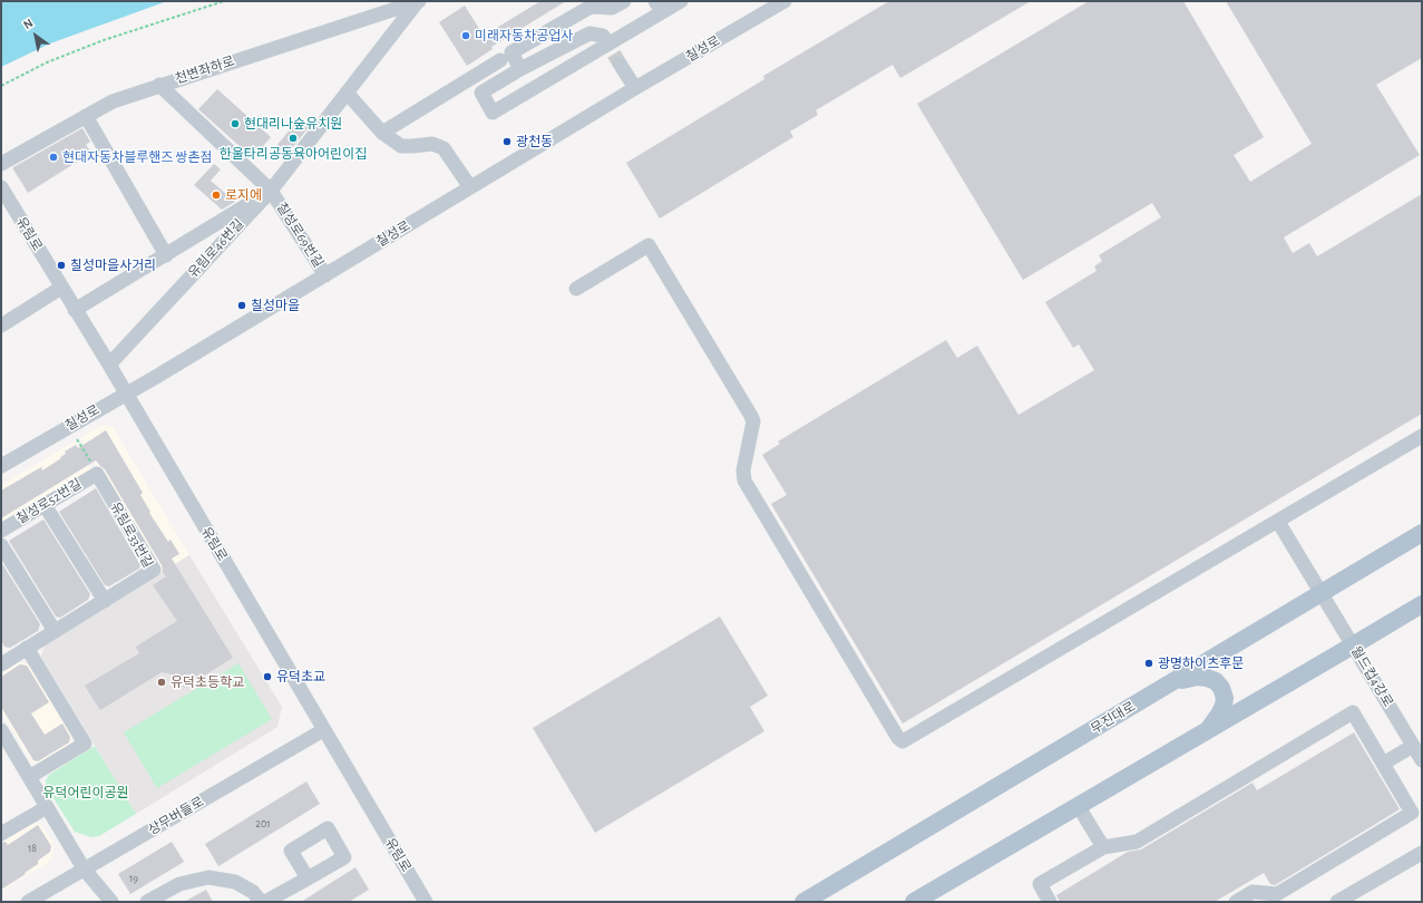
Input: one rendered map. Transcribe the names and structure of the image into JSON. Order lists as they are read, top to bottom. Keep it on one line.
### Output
{"streets":{"main road":["무진대로"],"street":["칠성로","천변좌하로","유림로","칠성로69번길","유림로46번길","칠성로52번길","유림로33번길","월드컵4강로","상무버들로"]},"crossings":[["칠성로","유림로"],["칠성로","칠성로69번길"],["천변좌하로","칠성로69번길"],["천변좌하로","유림로46번길"],["유림로","유림로46번길"],["유림로","상무버들로"],["칠성로69번길","유림로46번길"],["칠성로52번길","유림로33번길"],["월드컵4강로","무진대로"]],"parks":["유덕어린이공원"],"places":["미래자동차공업사","현대리나숲유치원","한울타리공동육아어린이집","광천동","현대자동차블루핸즈 쌍촌점","로지에","칠성마을사거리","칠성마을","광명하이츠후문","유덕초교","유덕초등학교"],"house_numbers":["201","18","19"],"north":"top left"}
